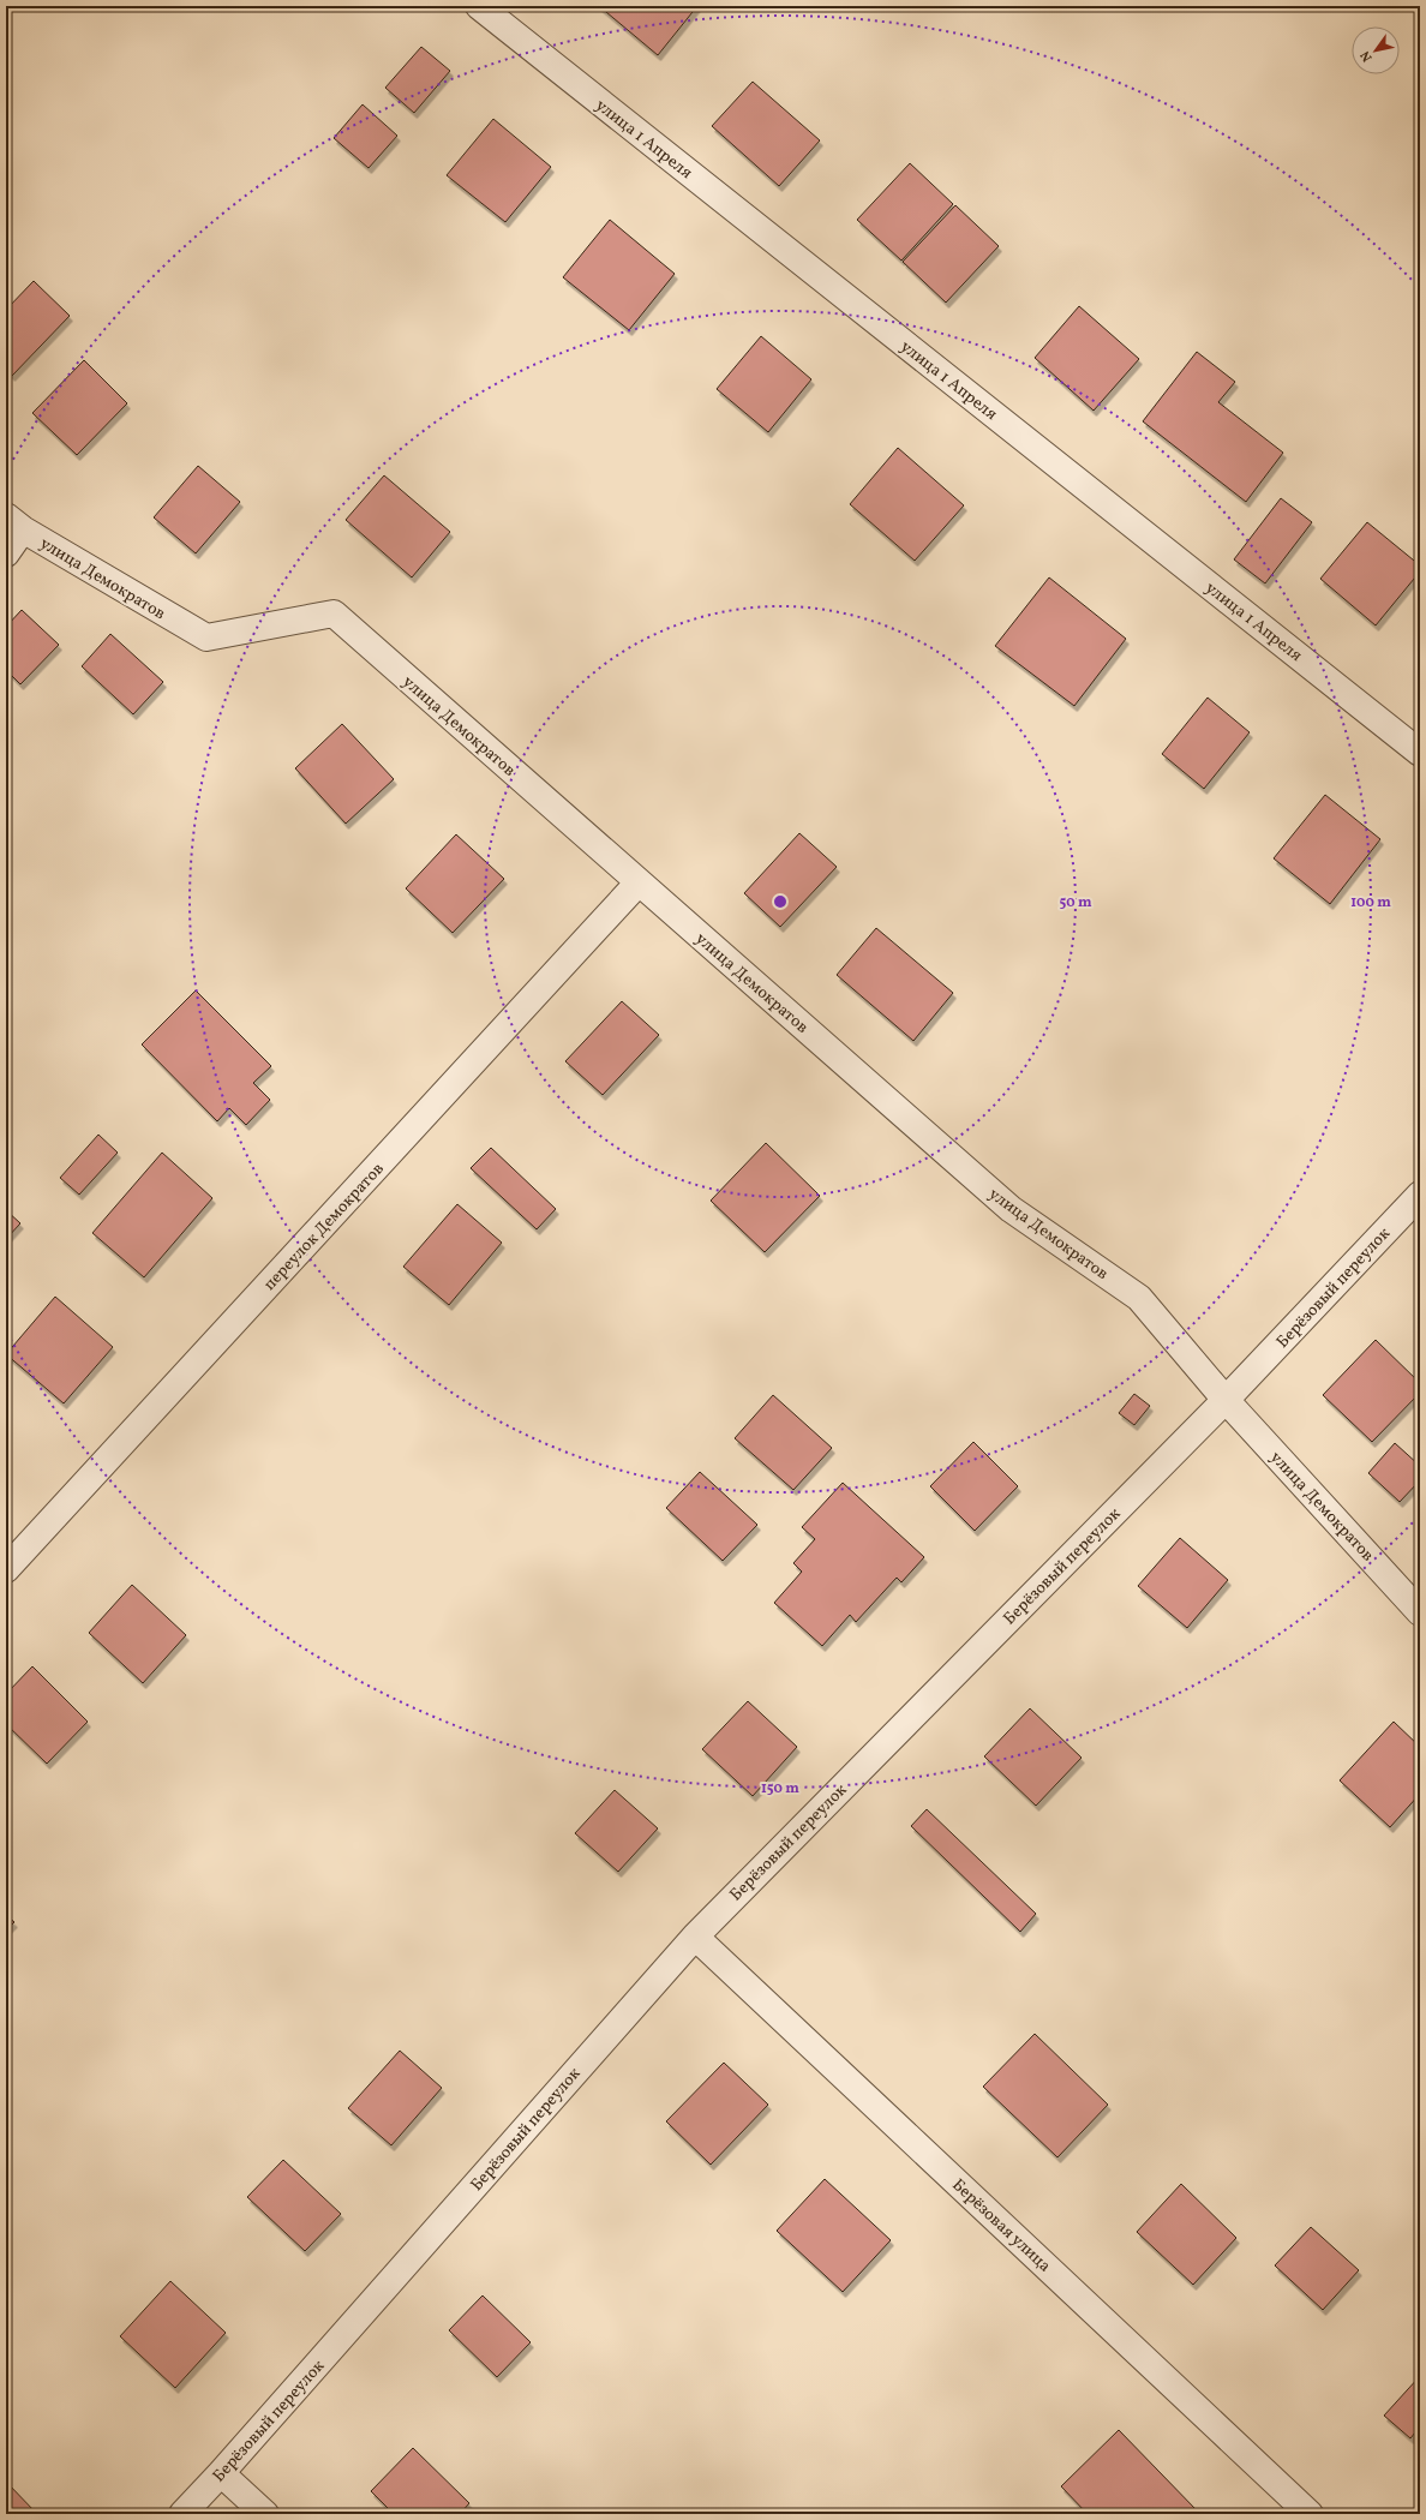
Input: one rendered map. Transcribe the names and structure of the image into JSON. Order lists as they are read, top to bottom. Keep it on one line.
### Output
{"streets":{"street":["улица 1 Апреля","улица Демократов","переулок Демократов","Берёзовый переулок","Берёзовая улица"]},"crossings":[["улица Демократов","переулок Демократов"],["улица Демократов","Берёзовый переулок"],["Берёзовый переулок","Берёзовая улица"]],"north":"bottom left","rings":["50 m","100 m","150 m"]}
